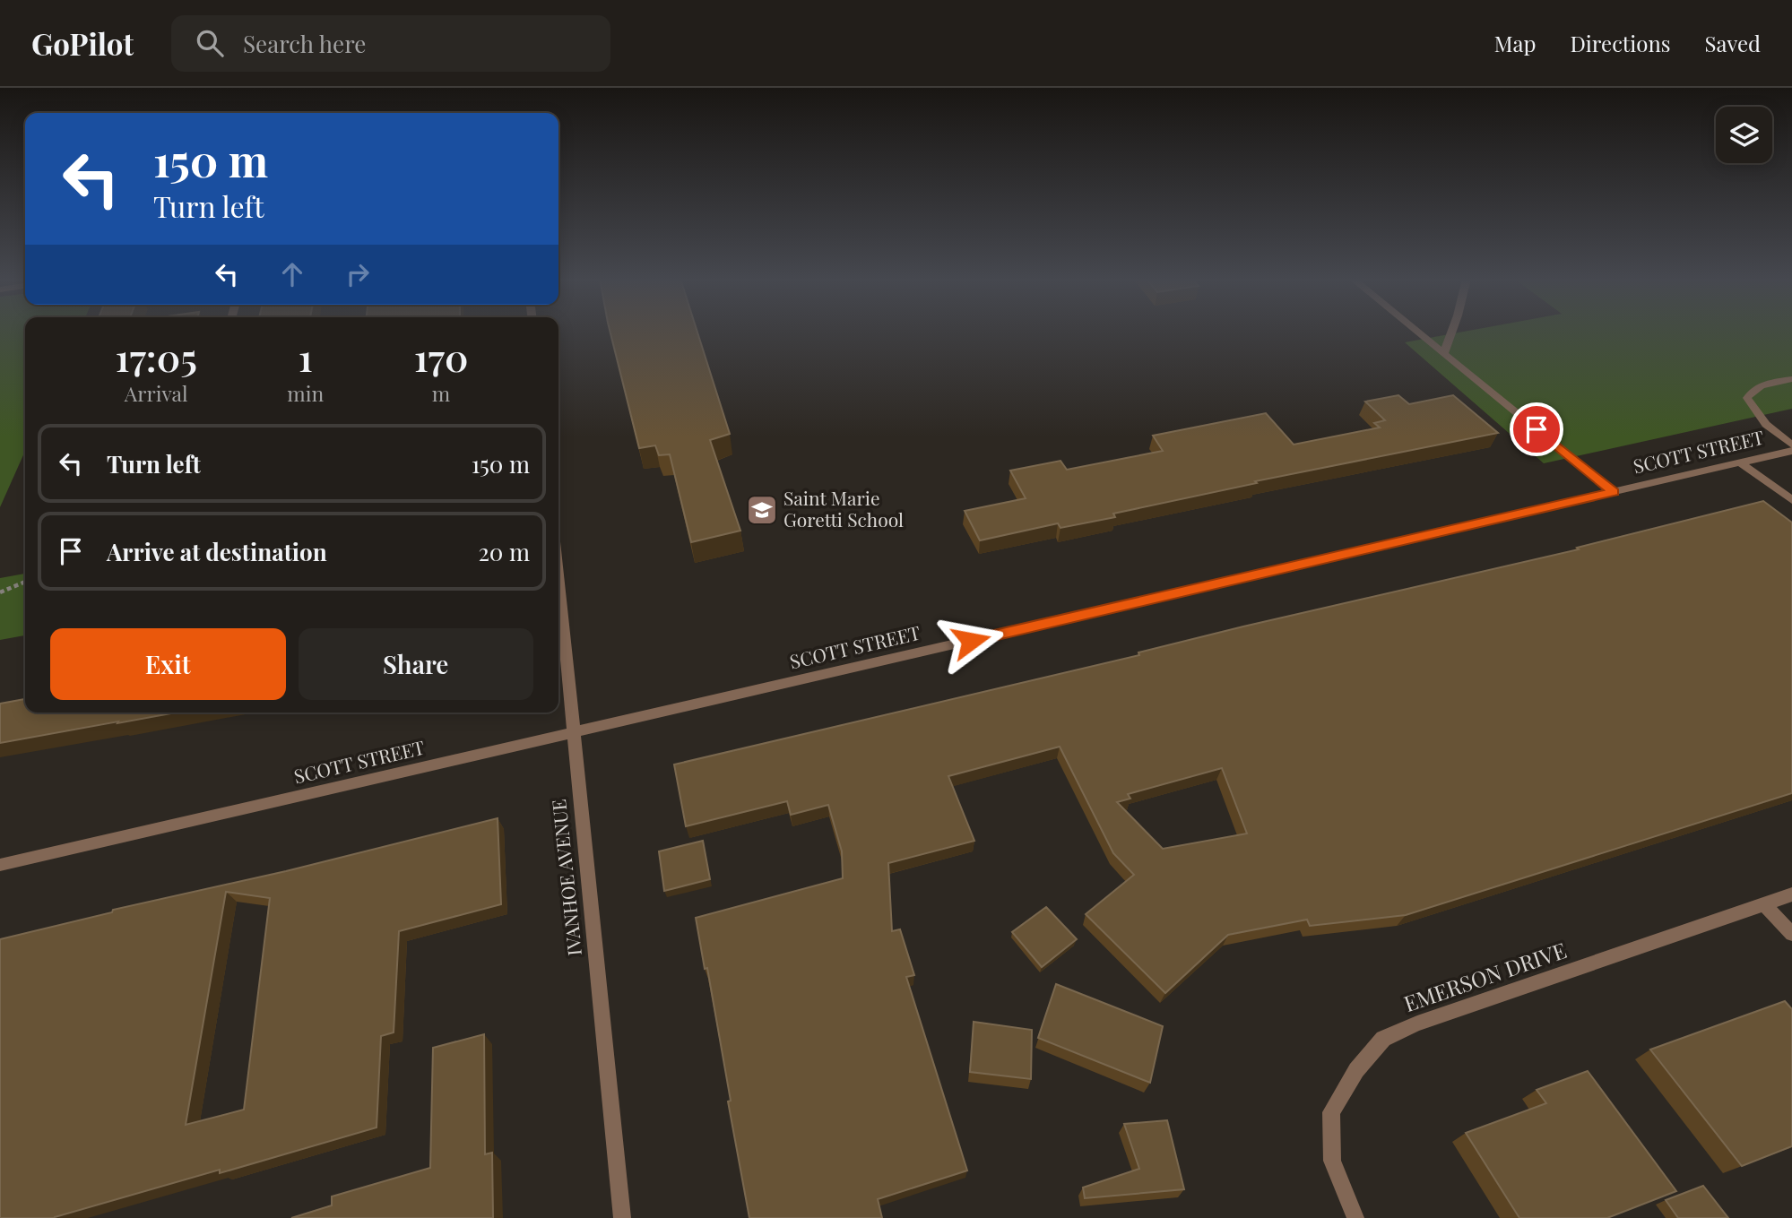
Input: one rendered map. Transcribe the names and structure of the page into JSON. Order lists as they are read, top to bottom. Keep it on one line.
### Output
{"streets":{"street":["SCOTT STREET","IVANHOE AVENUE","EMERSON DRIVE"]},"crossings":[["SCOTT STREET","IVANHOE AVENUE"]],"places":{"school or university":["Saint Marie Goretti School"]},"page":{"header":"GoPilot","search":"Search here","nav":["Map","Directions","Saved"],"turn":["150 m","Turn left"],"eta":["17:05","Arrival","1","min","170","m"],"list":[{"name":"Turn left","value":"150 m"},{"name":"Arrive at destination","value":"20 m"}],"buttons":["Exit","Share"]}}
